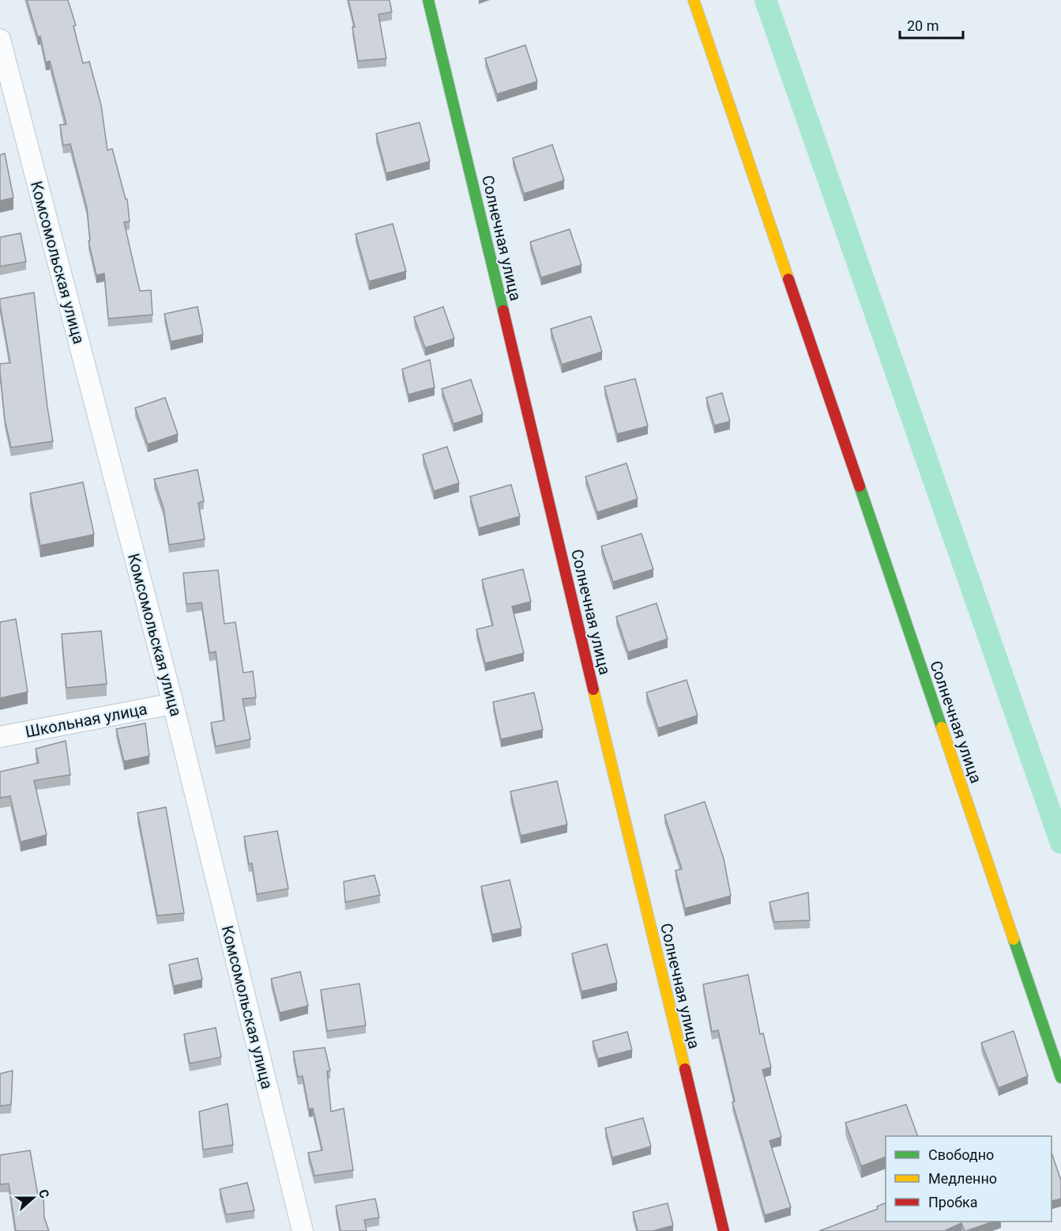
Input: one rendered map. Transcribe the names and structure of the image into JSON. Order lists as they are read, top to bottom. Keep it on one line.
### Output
{"streets":{"street":["Солнечная улица","Комсомольская улица","Школьная улица"]},"crossings":[["Комсомольская улица","Школьная улица"]],"legend":["Свободно","Медленно","Пробка"],"scale_bar":"20 m","north":"right"}
